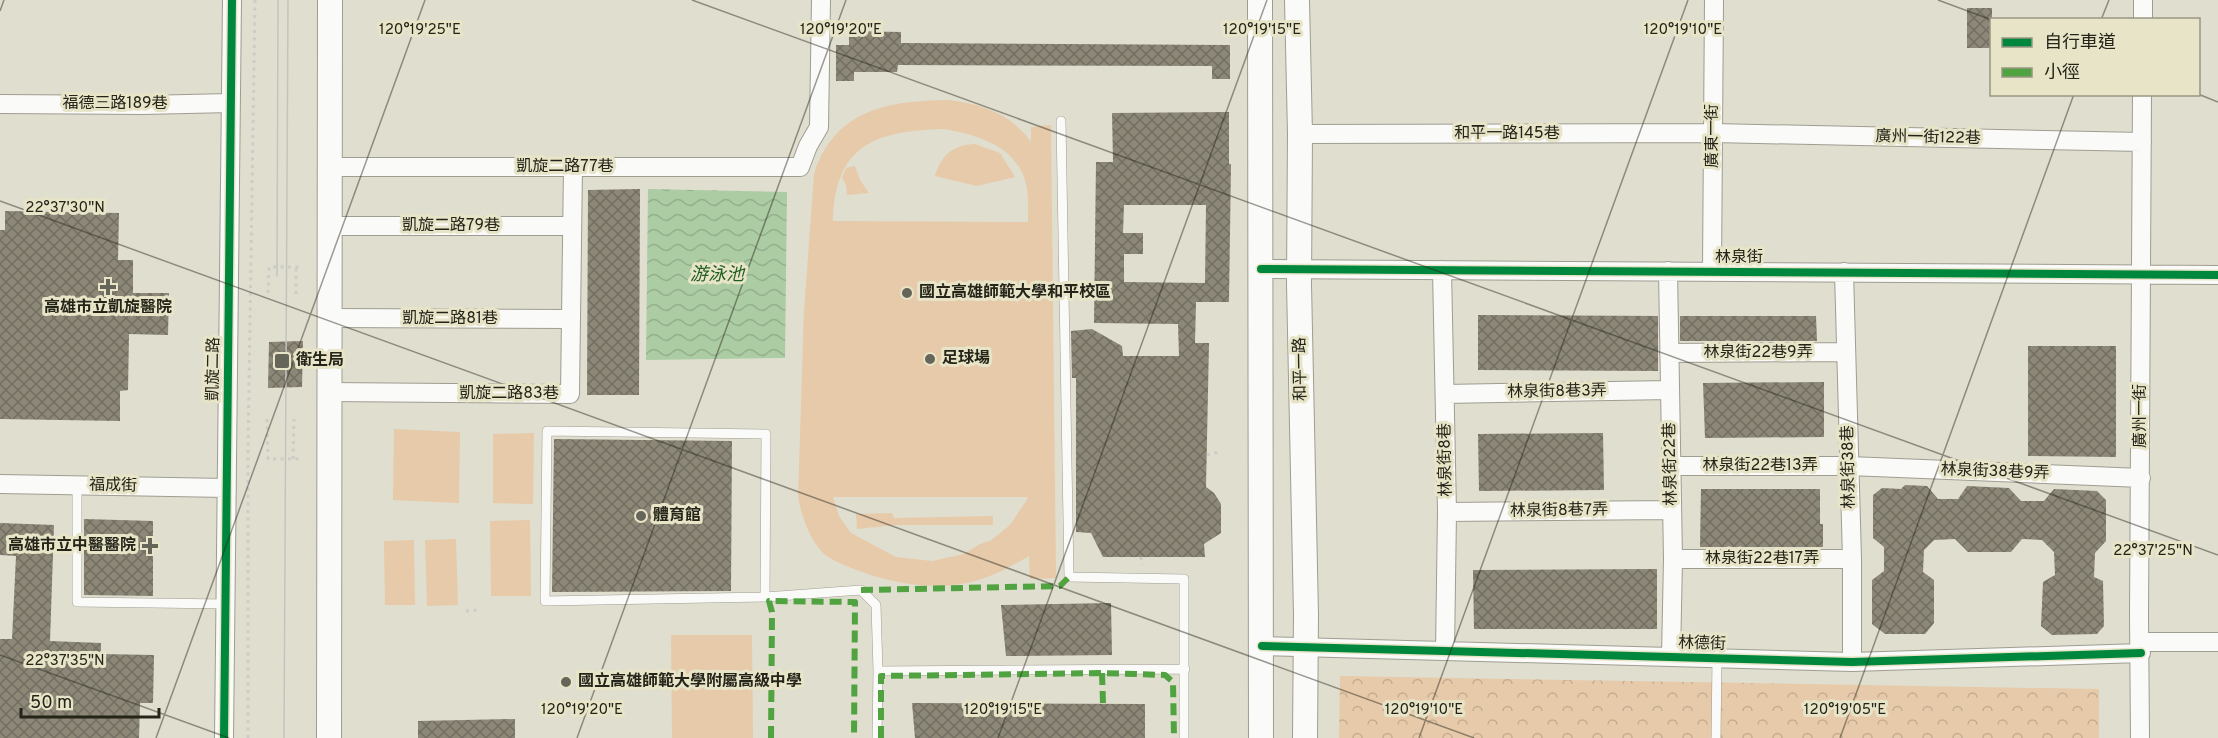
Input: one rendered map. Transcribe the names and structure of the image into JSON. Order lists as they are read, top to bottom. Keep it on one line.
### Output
{"streets":{"street":["福德三路189巷","和平一路145巷","廣東一街","廣州一街122巷","凱旋二路77巷","凱旋二路79巷","林泉街","凱旋二路81巷","林泉街22巷9弄","凱旋二路","和平一路","林泉街8巷3弄","凱旋二路83巷","廣州一街","林泉街8巷","林泉街22巷","林泉街22巷13弄","林泉街38巷","林泉街38巷9弄","福成街","林泉街8巷7弄","林泉街22巷17弄","林德街"]},"crossings":[["福德三路189巷","凱旋二路"],["和平一路145巷","廣東一街"],["和平一路145巷","廣州一街122巷"],["和平一路145巷","和平一路"],["廣東一街","廣州一街122巷"],["廣東一街","林泉街"],["廣州一街122巷","廣州一街"],["凱旋二路77巷","凱旋二路83巷"],["凱旋二路79巷","凱旋二路83巷"],["林泉街","和平一路"],["林泉街","廣州一街"],["林泉街","林泉街8巷"],["林泉街","林泉街22巷"],["林泉街","林泉街38巷"],["凱旋二路81巷","凱旋二路83巷"],["林泉街22巷9弄","林泉街22巷"],["林泉街22巷9弄","林泉街38巷"],["凱旋二路","福成街"],["和平一路","林德街"],["林泉街8巷3弄","林泉街8巷"],["林泉街8巷3弄","林泉街22巷"],["廣州一街","林泉街38巷9弄"],["廣州一街","林德街"],["林泉街8巷","林泉街8巷7弄"],["林泉街8巷","林德街"],["林泉街22巷","林泉街22巷13弄"],["林泉街22巷","林泉街8巷7弄"],["林泉街22巷","林泉街22巷17弄"],["林泉街22巷","林德街"],["林泉街22巷13弄","林泉街38巷"],["林泉街22巷13弄","林泉街38巷9弄"],["林泉街38巷","林泉街38巷9弄"],["林泉街38巷","林泉街22巷17弄"],["林泉街38巷","林德街"]],"water":["游泳池"],"places":{"health":["高雄市立凱旋醫院","高雄市立中醫醫院"],"other":["國立高雄師範大學和平校區","足球場","體育館","國立高雄師範大學附屬高級中學"],"transit":["衛生局"]},"legend":["自行車道","小徑"],"scale_bar":"50 m","coordinates":["120°19'25\"E","120°19'20\"E","120°19'15\"E","120°19'10\"E","22°37'30\"N","22°37'25\"N","22°37'35\"N","120°19'05\"E"]}
